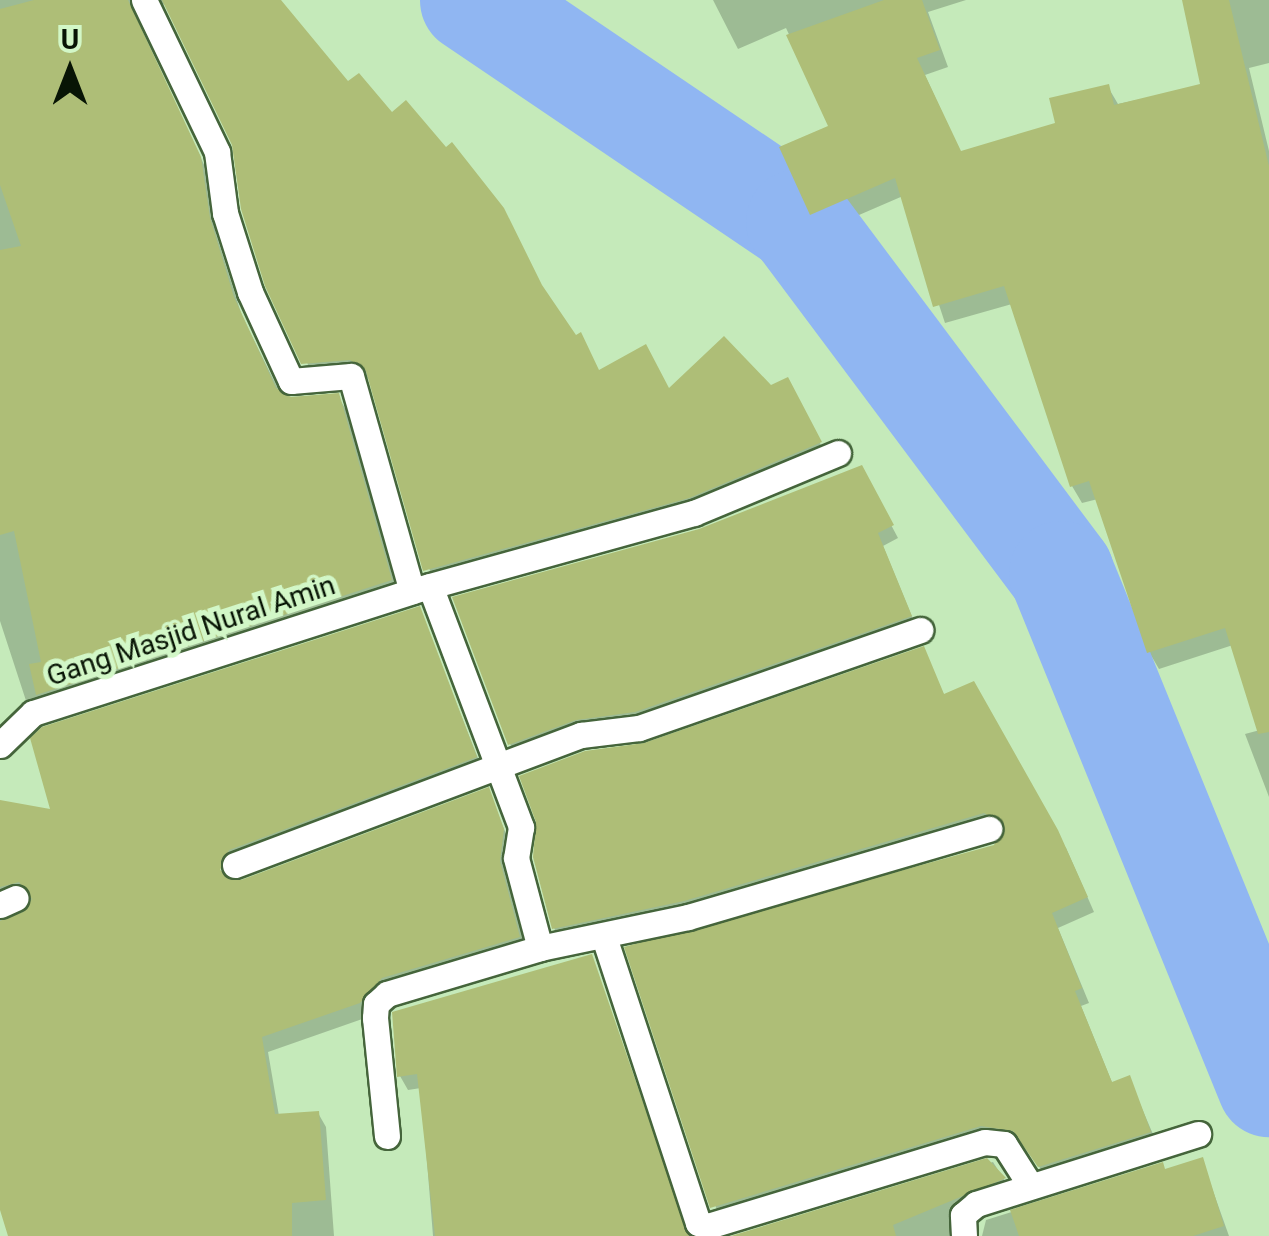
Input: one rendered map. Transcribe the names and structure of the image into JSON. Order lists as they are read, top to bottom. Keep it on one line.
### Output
{"streets":{"lane":["Gang Masjid Nural Amin"]},"north":"top"}
